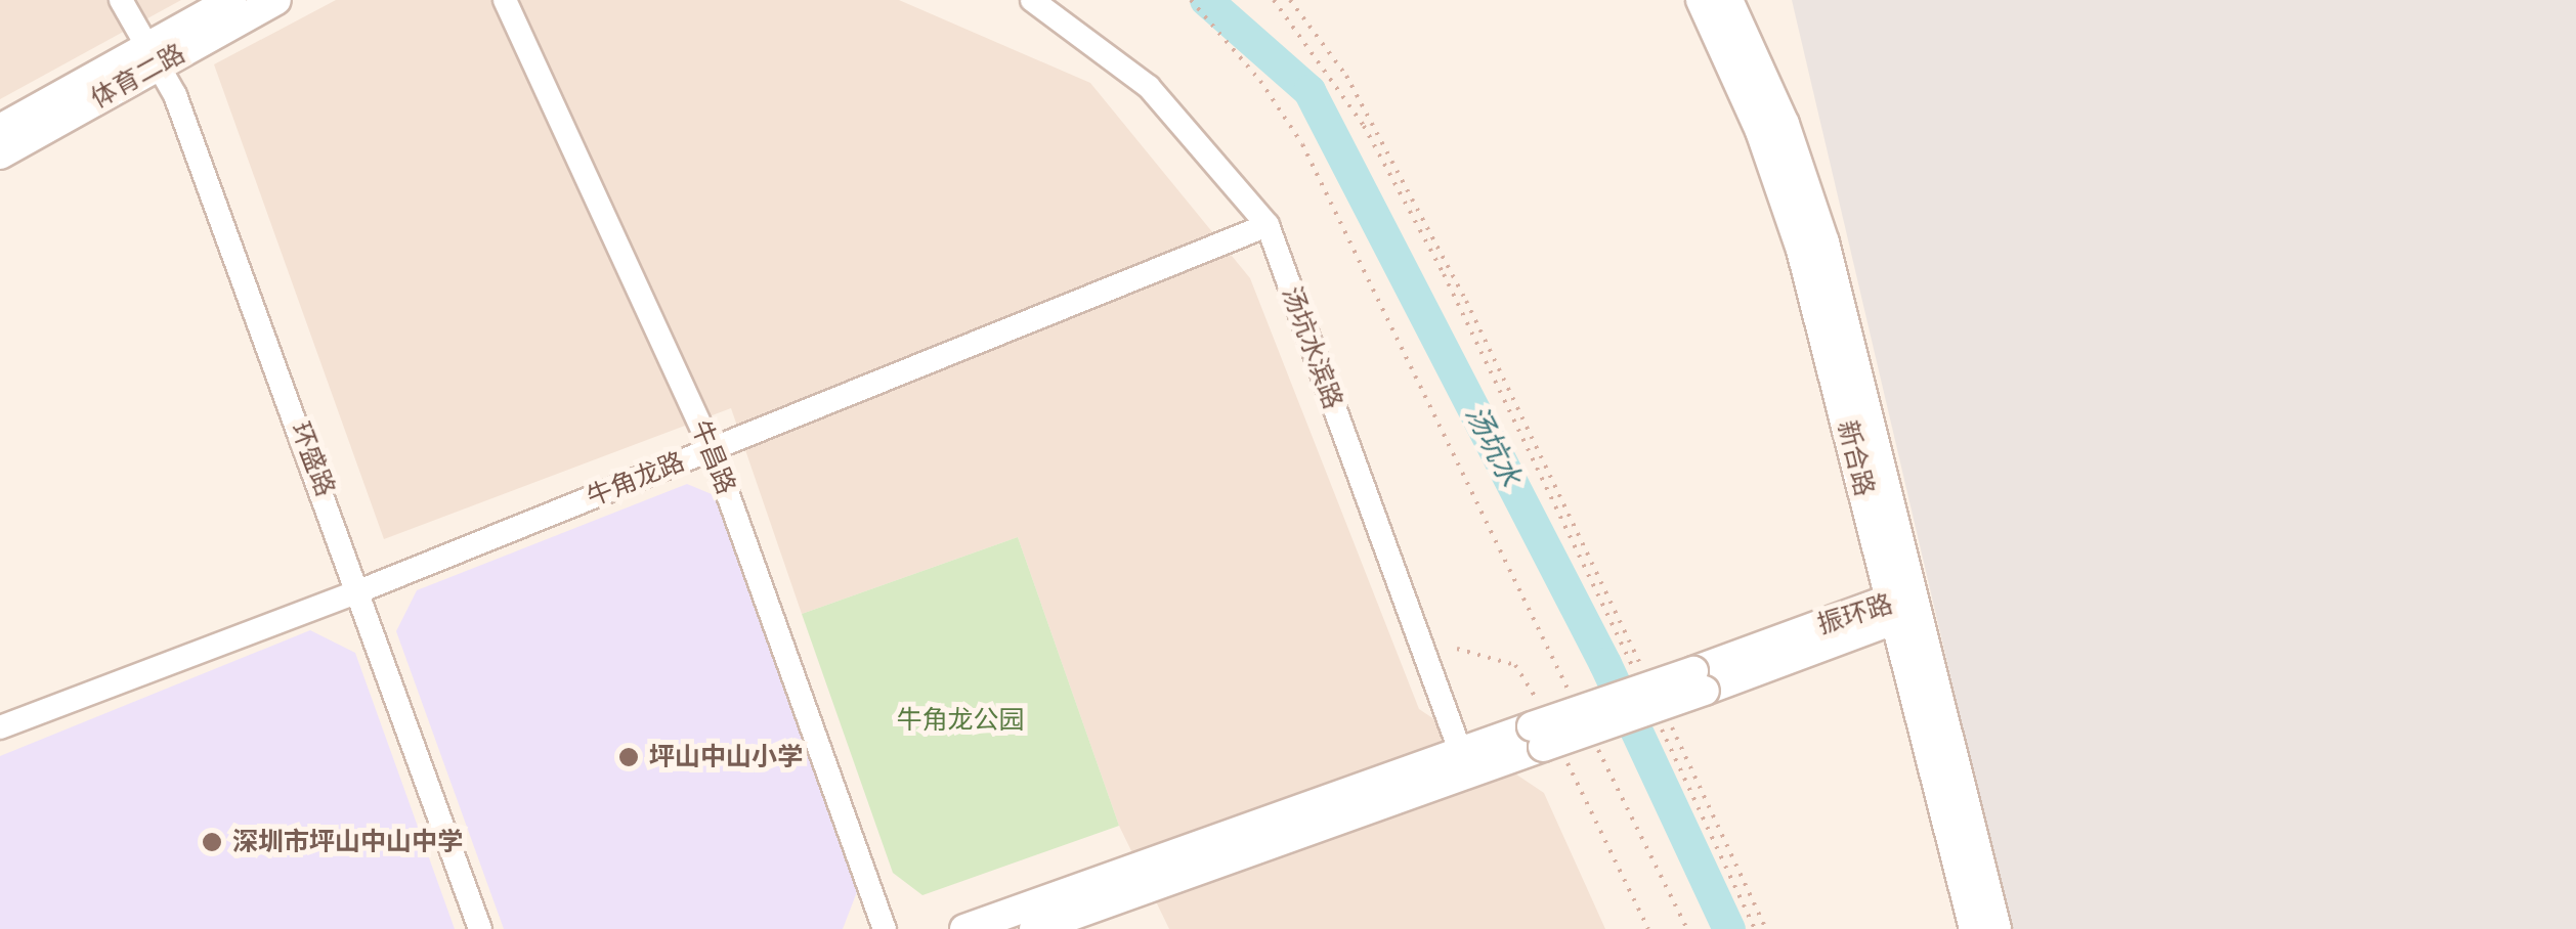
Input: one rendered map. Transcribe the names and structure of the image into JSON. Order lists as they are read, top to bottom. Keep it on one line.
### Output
{"streets":{"street":["体育二路","汤坑水滨路","牛昌路","新合路","环盛路","牛角龙路","振环路"]},"crossings":[["体育二路","环盛路"],["汤坑水滨路","牛角龙路"],["汤坑水滨路","振环路"],["牛昌路","牛角龙路"],["新合路","振环路"],["环盛路","牛角龙路"]],"water":["汤坑水"],"parks":["牛角龙公园"],"places":["坪山中山小学","深圳市坪山中山中学"]}
